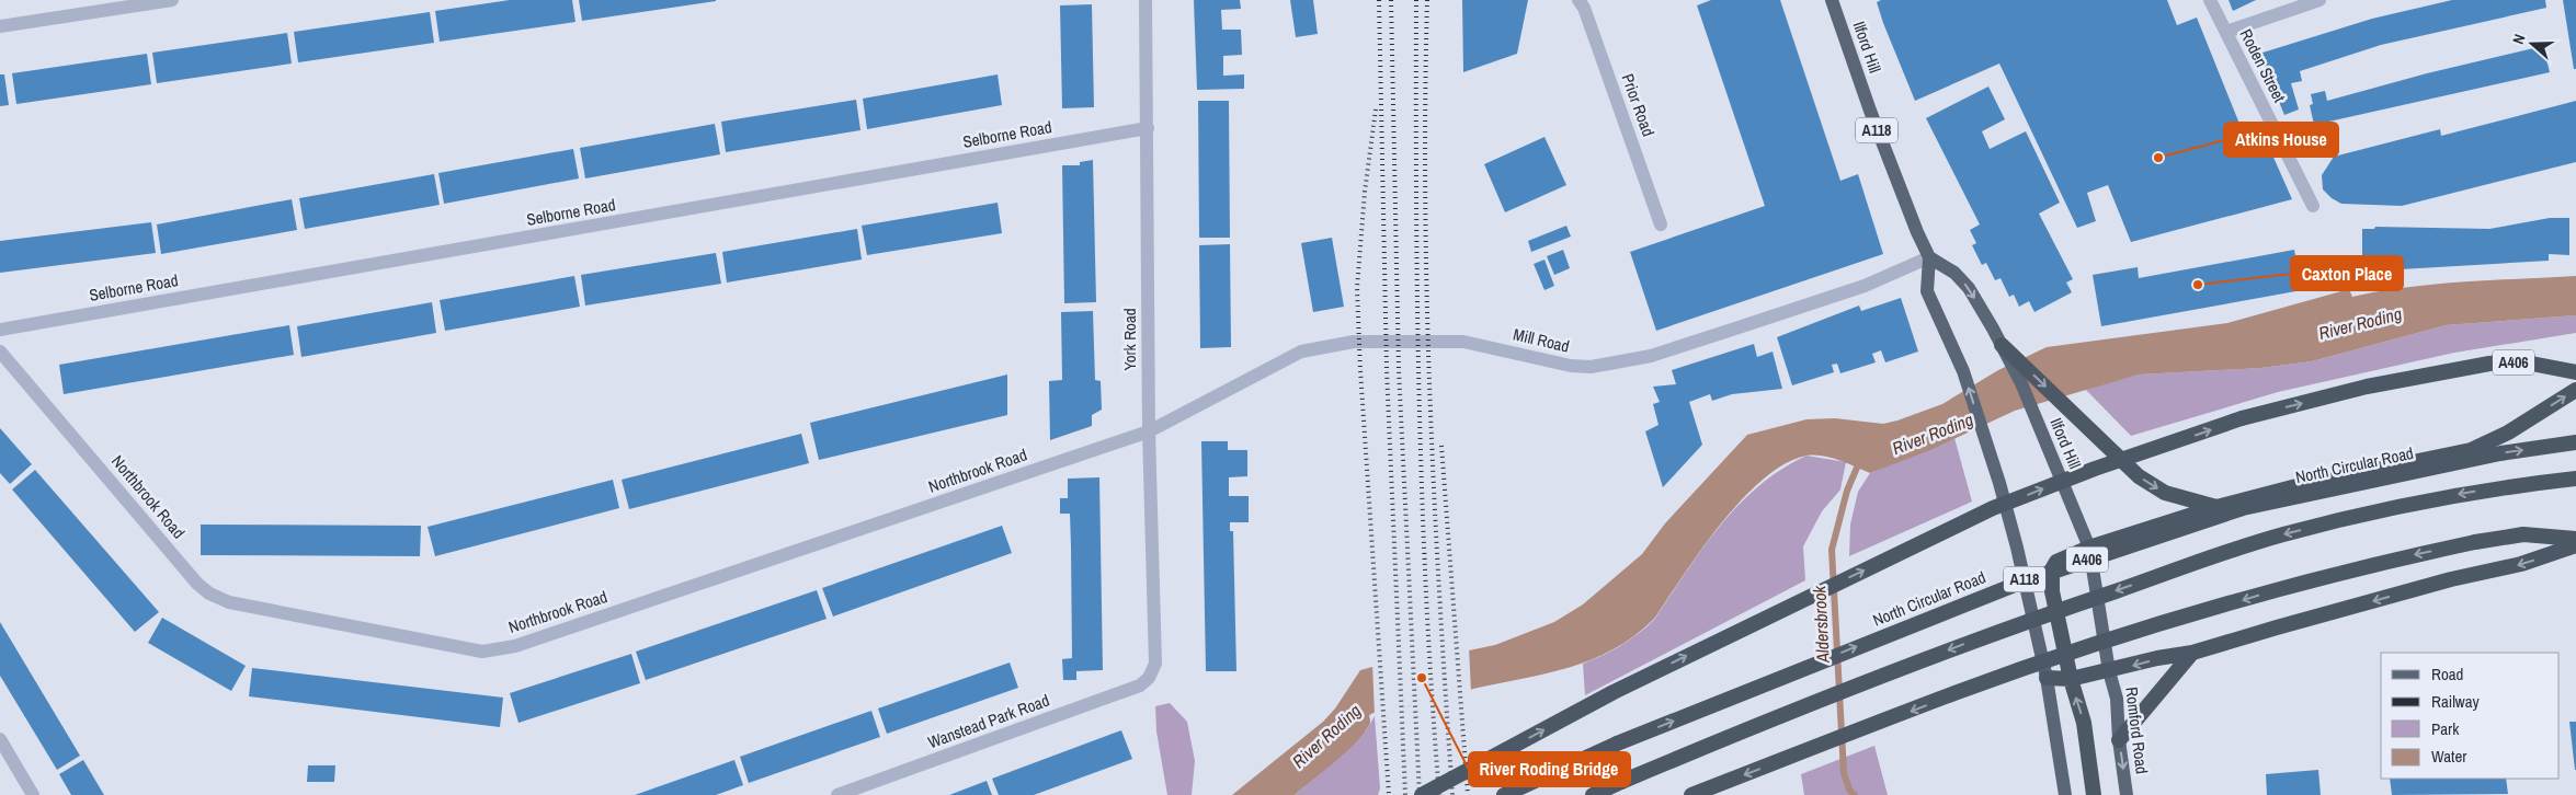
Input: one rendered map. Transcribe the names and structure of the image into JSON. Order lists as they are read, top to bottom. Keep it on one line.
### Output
{"streets":{"highway":["A118","A406","North Circular Road"],"main road":["Ilford Hill","Romford Road"],"street":["Roden Street","Prior Road","Selborne Road","York Road","Mill Road","Northbrook Road","Wanstead Park Road"]},"crossings":[["Ilford Hill","A118"],["Ilford Hill","Mill Road"],["Ilford Hill","A406"],["Ilford Hill","Romford Road"],["A118","Mill Road"],["A118","A406"],["Selborne Road","York Road"],["York Road","Mill Road"],["York Road","Northbrook Road"],["York Road","Wanstead Park Road"],["Mill Road","Northbrook Road"]],"water":["River Roding","Aldersbrook"],"places":["Atkins House","Caxton Place","River Roding Bridge"],"legend":["Road","Railway","Park","Water"],"north":"left"}
